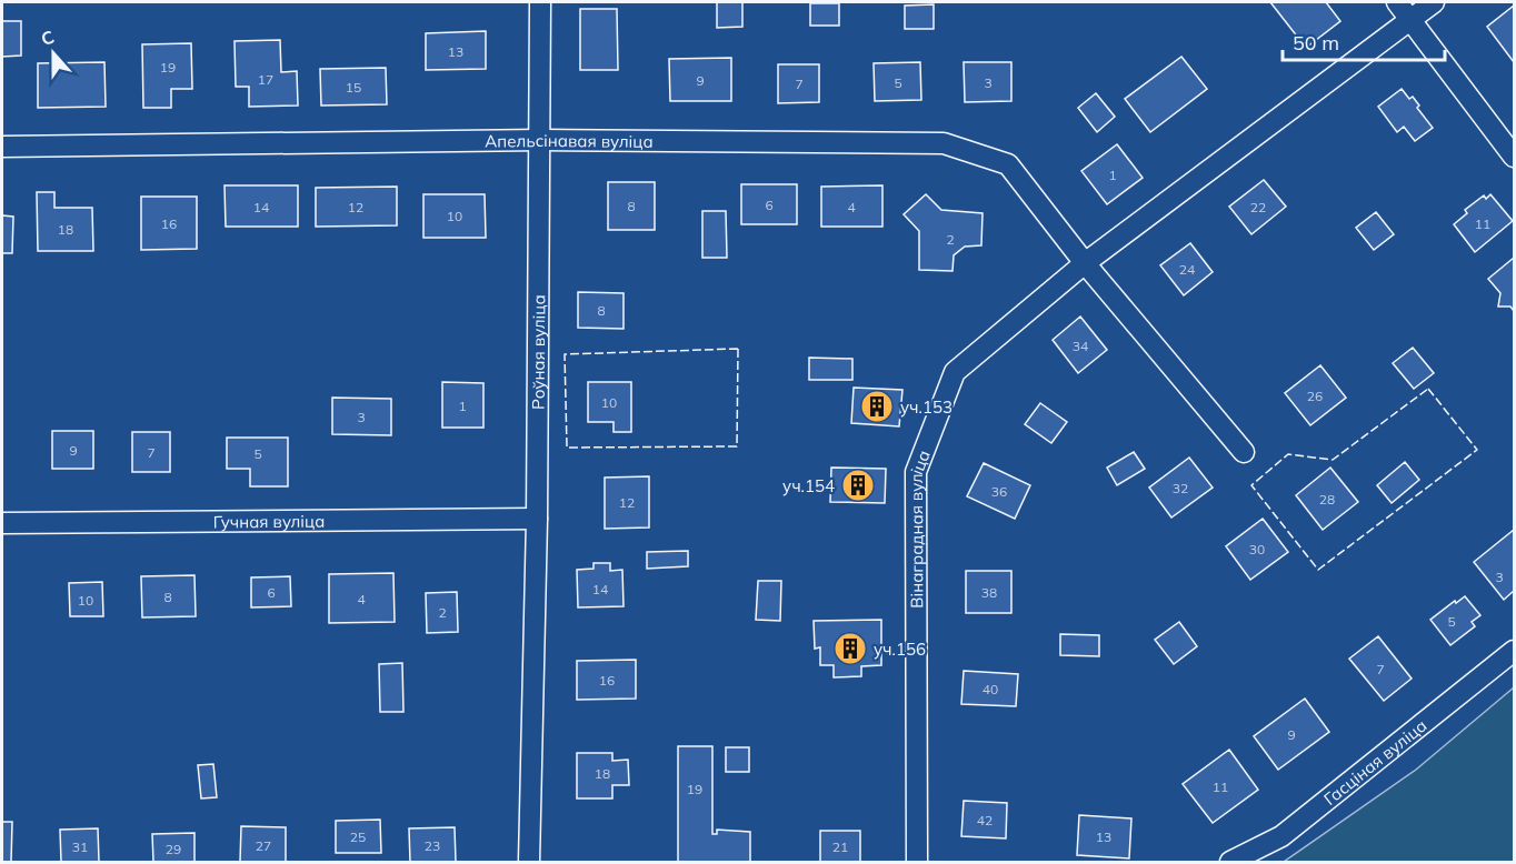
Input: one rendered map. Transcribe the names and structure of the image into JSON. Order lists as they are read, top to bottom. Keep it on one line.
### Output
{"streets":{"street":["Апельсінавая вуліца","Роўная вуліца","Гучная вуліца","Вінаградная вуліца","Гасціная вуліца"]},"crossings":[["Апельсінавая вуліца","Роўная вуліца"],["Апельсінавая вуліца","Вінаградная вуліца"],["Роўная вуліца","Гучная вуліца"]],"places":{"building":["уч.153","уч.154","уч.156"]},"house_numbers":["13","19","17","9","5","3","7","15","1","6","8","14","12","4","22","10","16","11","18","2","24","8","34","26","10","1","3","9","7","5","32","36","28","12","30","3","14","6","38","8","4","10","2","5","7","16","40","9","18","11","19","42","25","13","27","23","31","21","29"],"scale_bar":"50 m","north":"top"}
